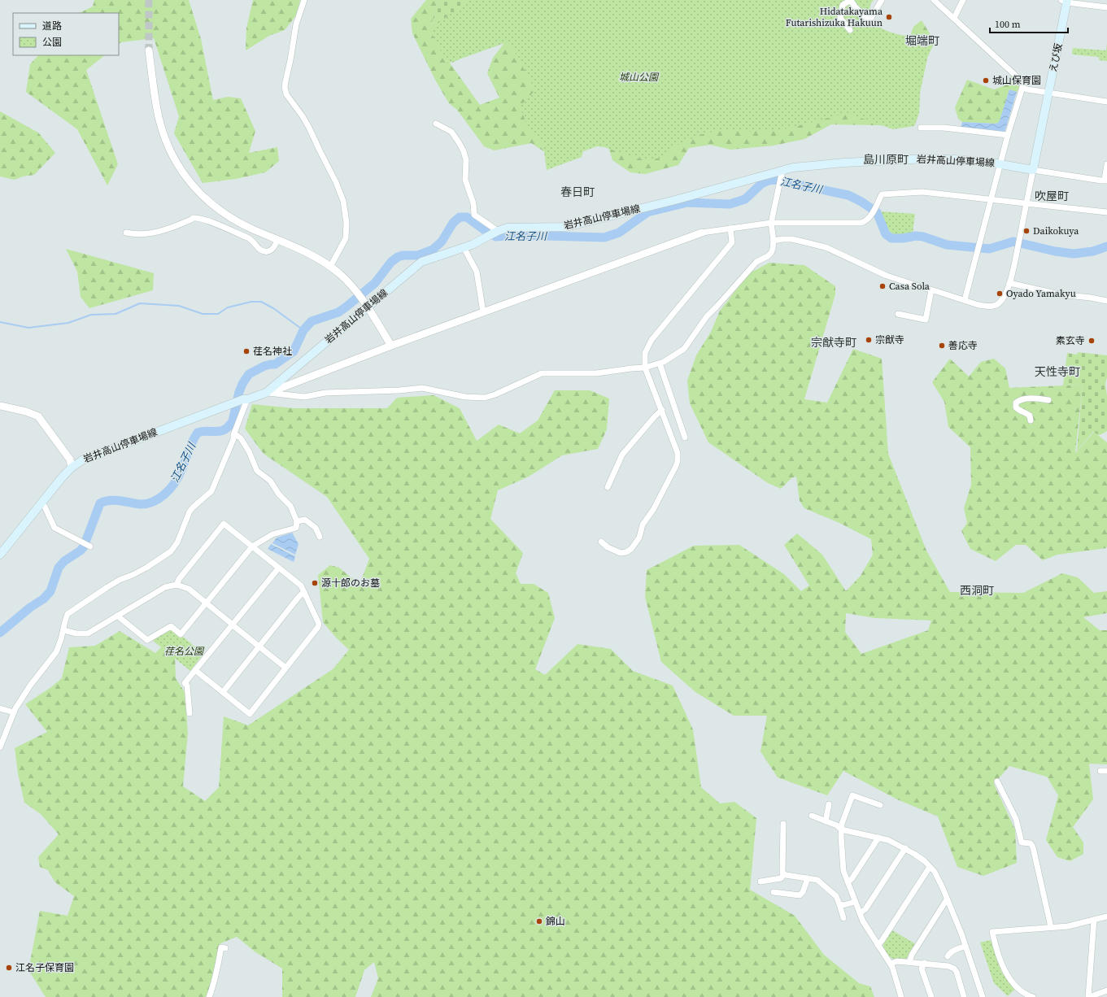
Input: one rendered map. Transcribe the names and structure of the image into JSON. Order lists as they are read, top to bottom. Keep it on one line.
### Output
{"streets":{"main road":["えび坂","岩井高山停車場線"]},"districts":["堀端町","島川原町","春日町","吹屋町","宗猷寺町","天性寺町","西洞町"],"water":["江名子川"],"parks":["城山公園","荏名公園"],"places":["Hidatakayama Futarishizuka Hakuun","城山保育園","Daikokuya","Casa Sola","Oyado Yamakyu","宗猷寺","素玄寺","善応寺","荏名神社","源十郎のお墓","錦山","江名子保育園"],"legend":["道路","公園"],"scale_bar":"100 m"}
